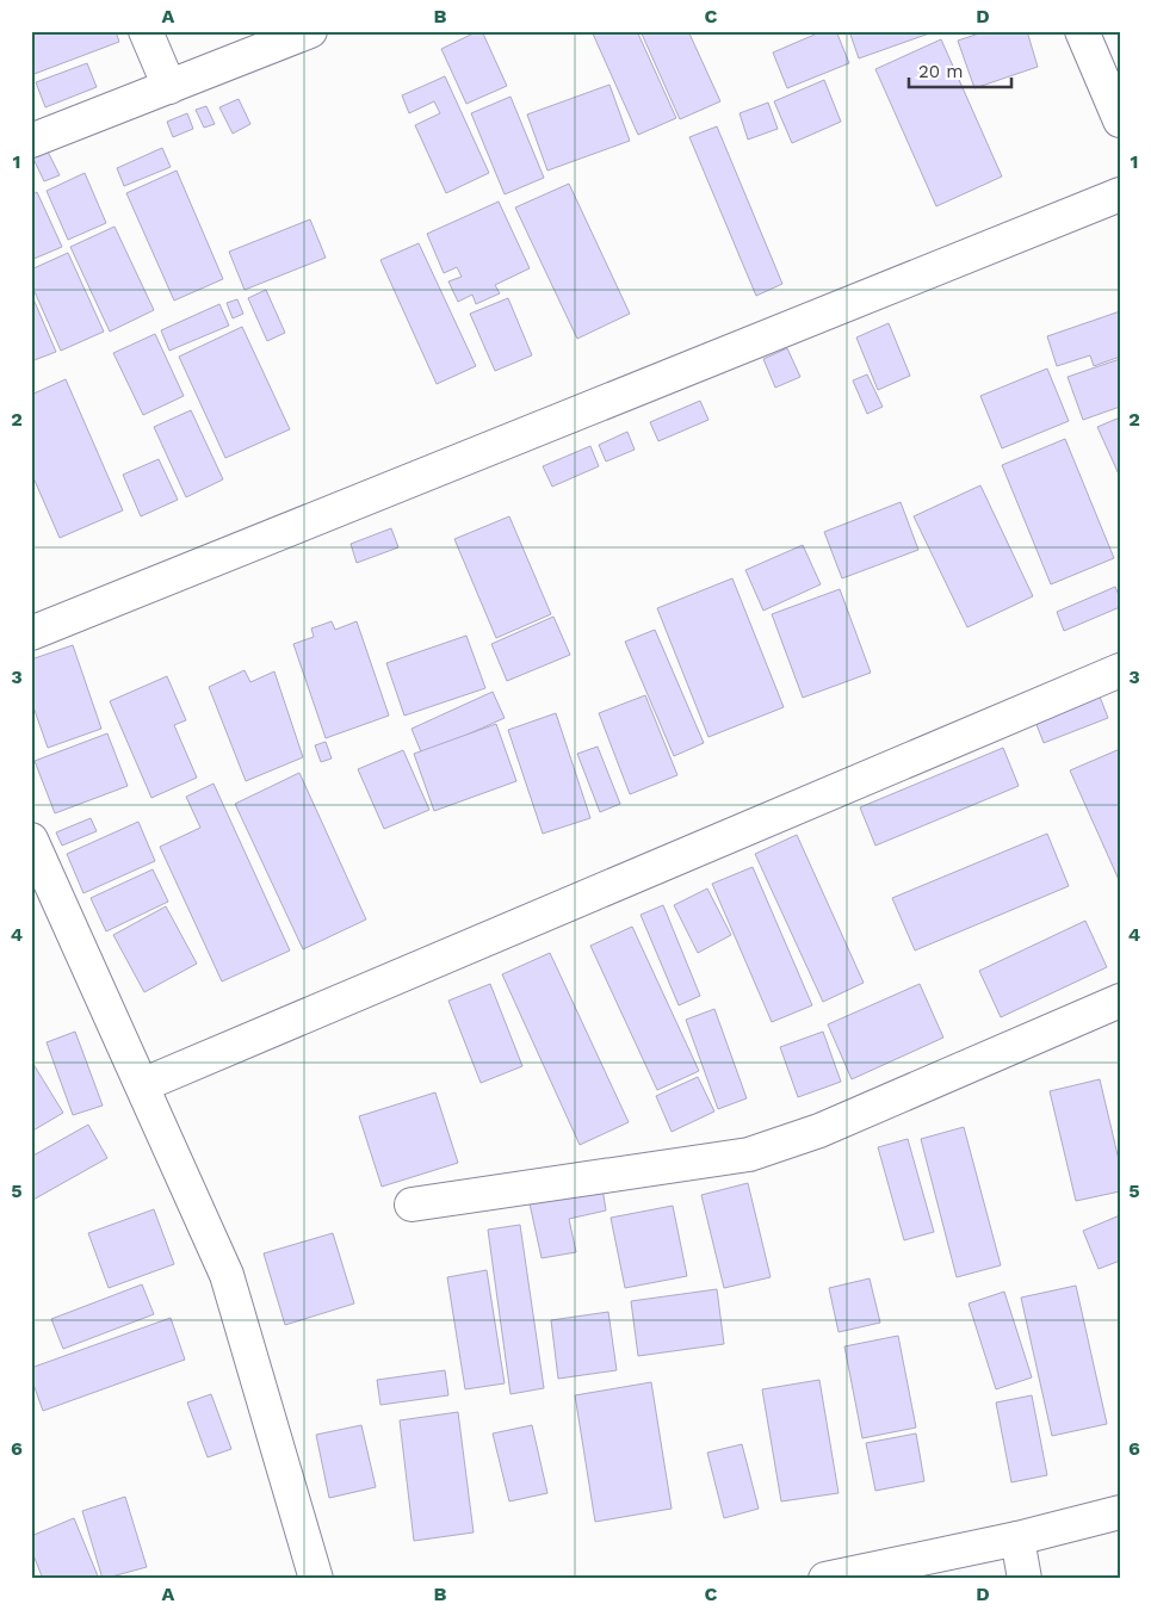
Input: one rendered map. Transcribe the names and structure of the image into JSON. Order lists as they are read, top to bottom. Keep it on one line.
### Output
{"scale_bar":"20 m","grid":{"columns":["A","B","C","D"],"rows":["1","2","3","4","5","6"]}}
